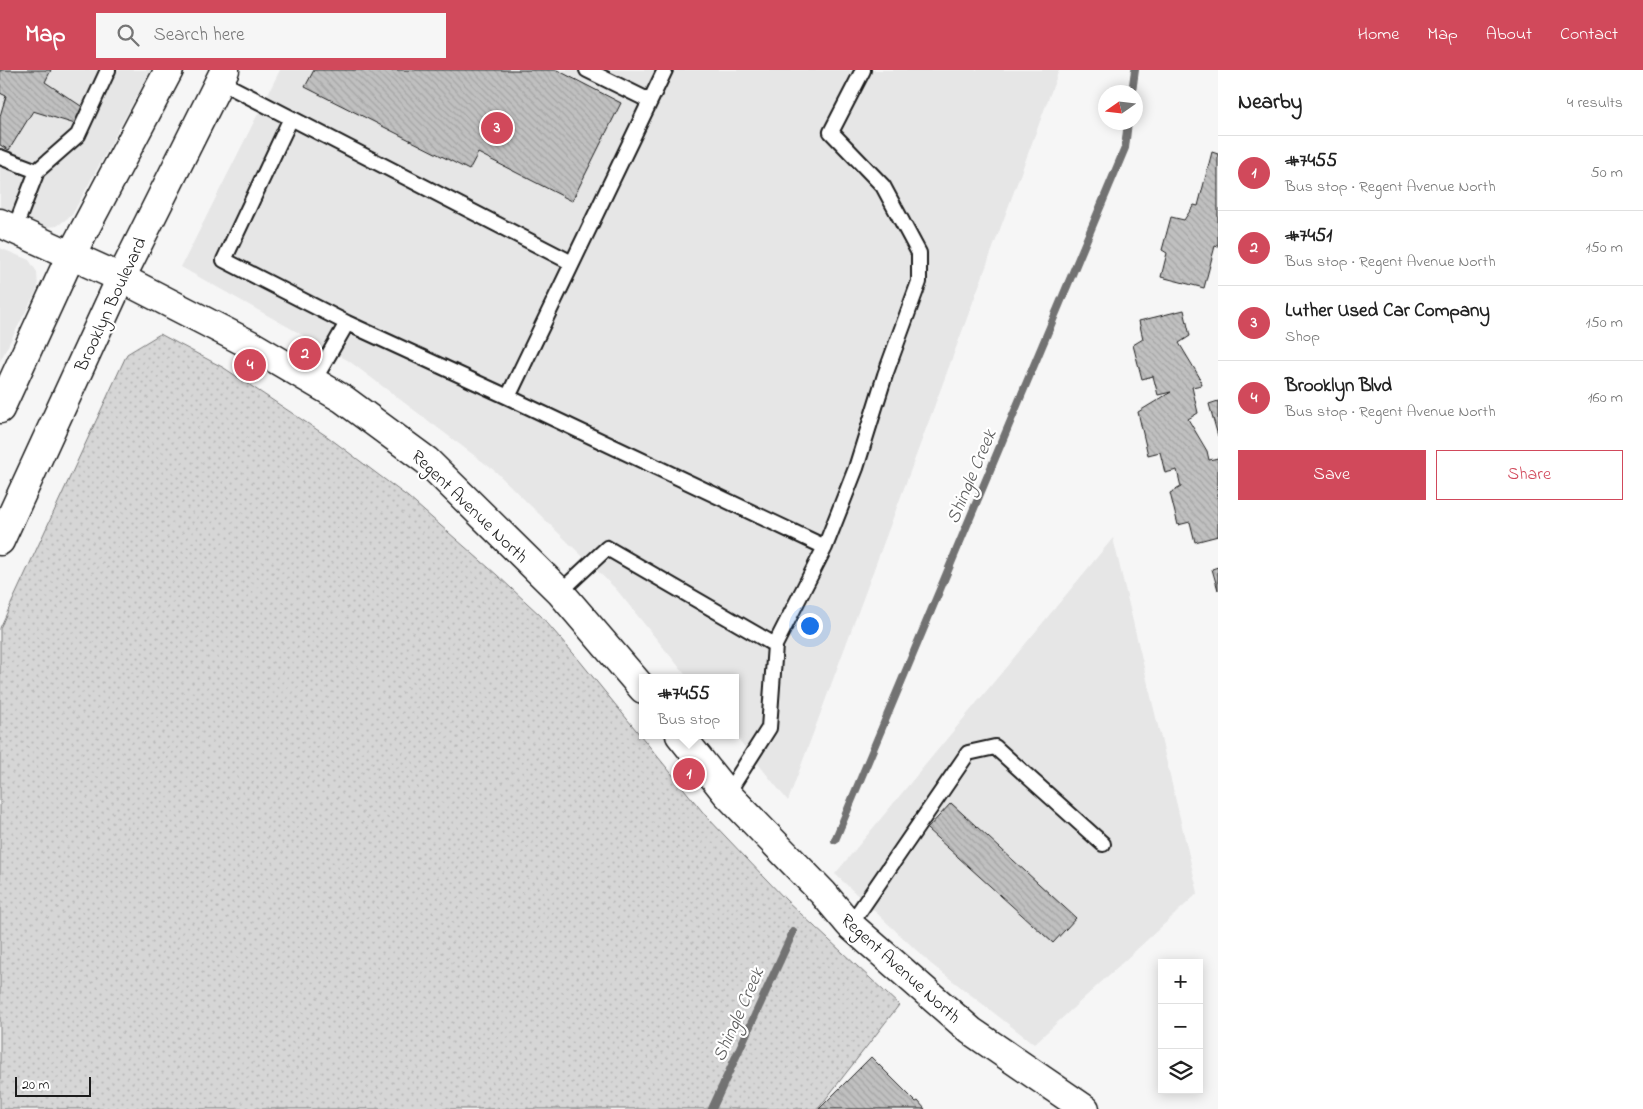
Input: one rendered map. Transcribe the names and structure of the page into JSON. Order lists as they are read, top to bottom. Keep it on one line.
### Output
{"streets":{"street":["Brooklyn Boulevard","Regent Avenue North"]},"crossings":[["Brooklyn Boulevard","Regent Avenue North"]],"water":["Shingle Creek"],"scale_bar":"20 m","north":"left","page":{"header":"Map","search":"Search here","nav":["Home","Map","About","Contact"],"heading":["Nearby","4 results"],"pins":["3","2","4","1"],"list":[{"mark":"1","name":"#7455","note":"Bus stop · Regent Avenue North","value":"50 m"},{"mark":"2","name":"#7451","note":"Bus stop · Regent Avenue North","value":"150 m"},{"mark":"3","name":"Luther Used Car Company","note":"Shop","value":"150 m"},{"mark":"4","name":"Brooklyn Blvd","note":"Bus stop · Regent Avenue North","value":"160 m"}],"buttons":["Save","Share"],"popup":["#7455","Bus stop"],"map_buttons":["+","−"],"scale":"20 m"}}
